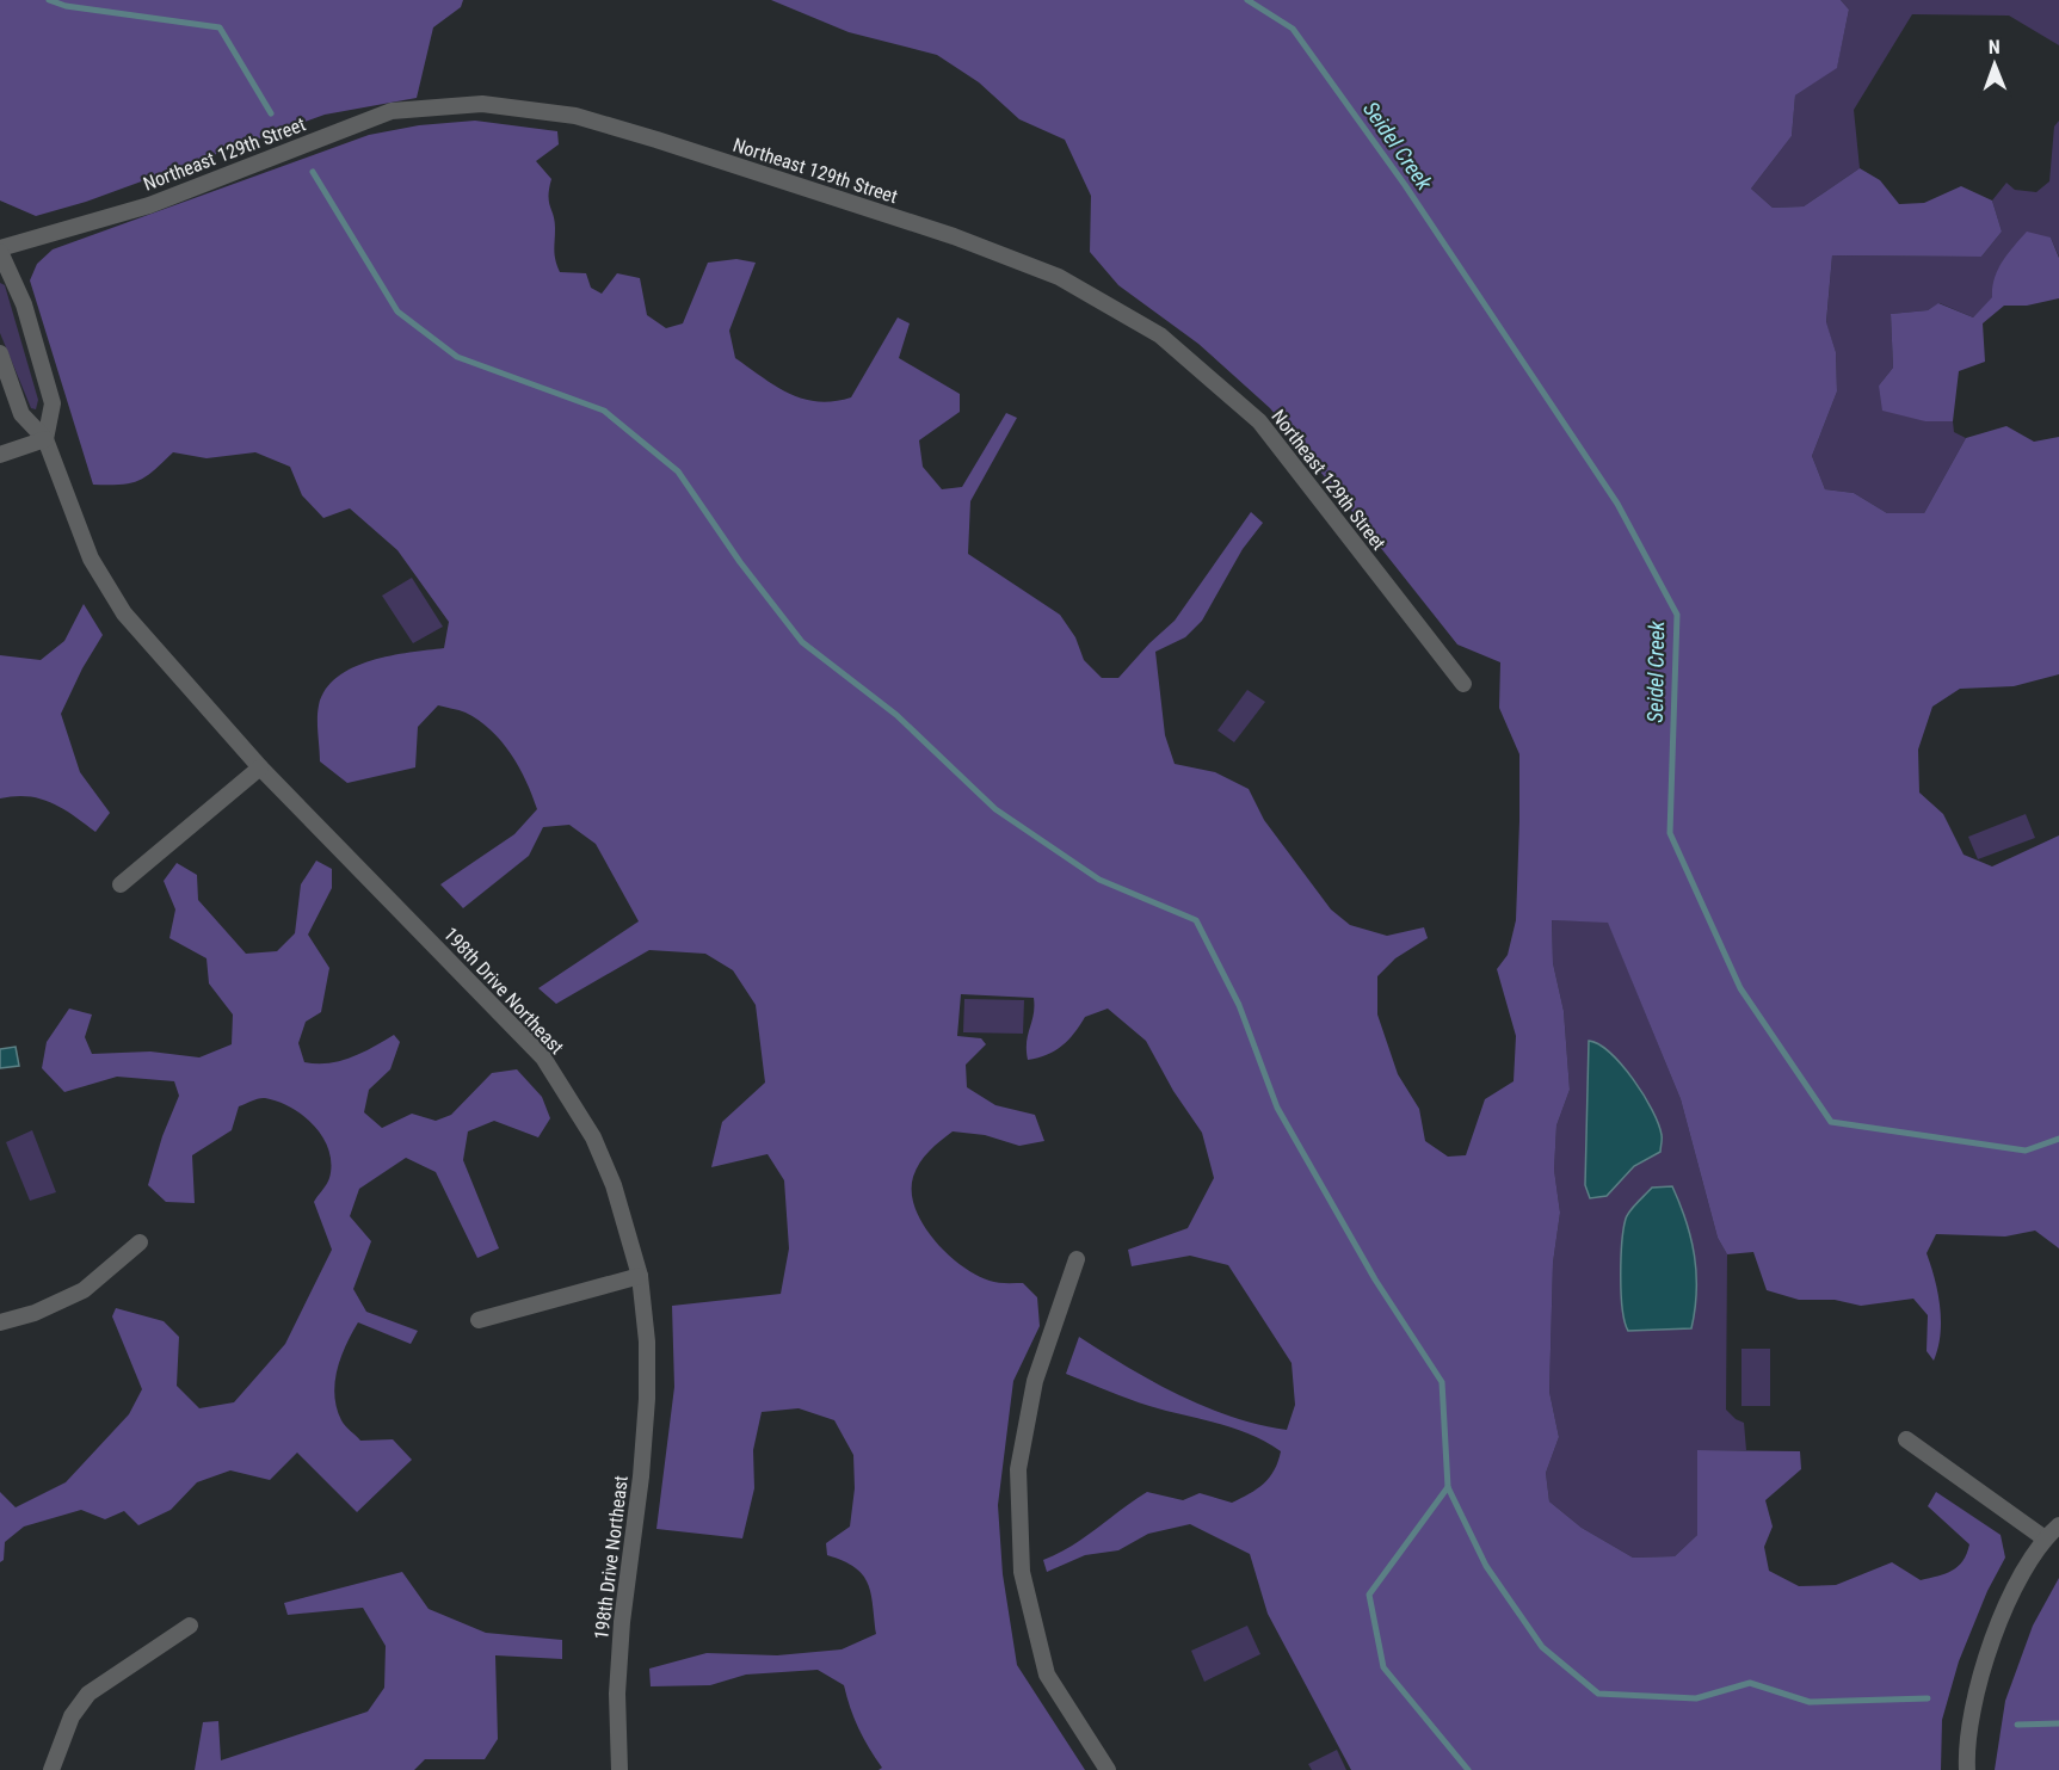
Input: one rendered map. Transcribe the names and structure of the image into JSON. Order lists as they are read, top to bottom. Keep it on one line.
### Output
{"streets":{"street":["Northeast 129th Street","198th Drive Northeast"]},"water":["Seidel Creek"],"north":"top"}
